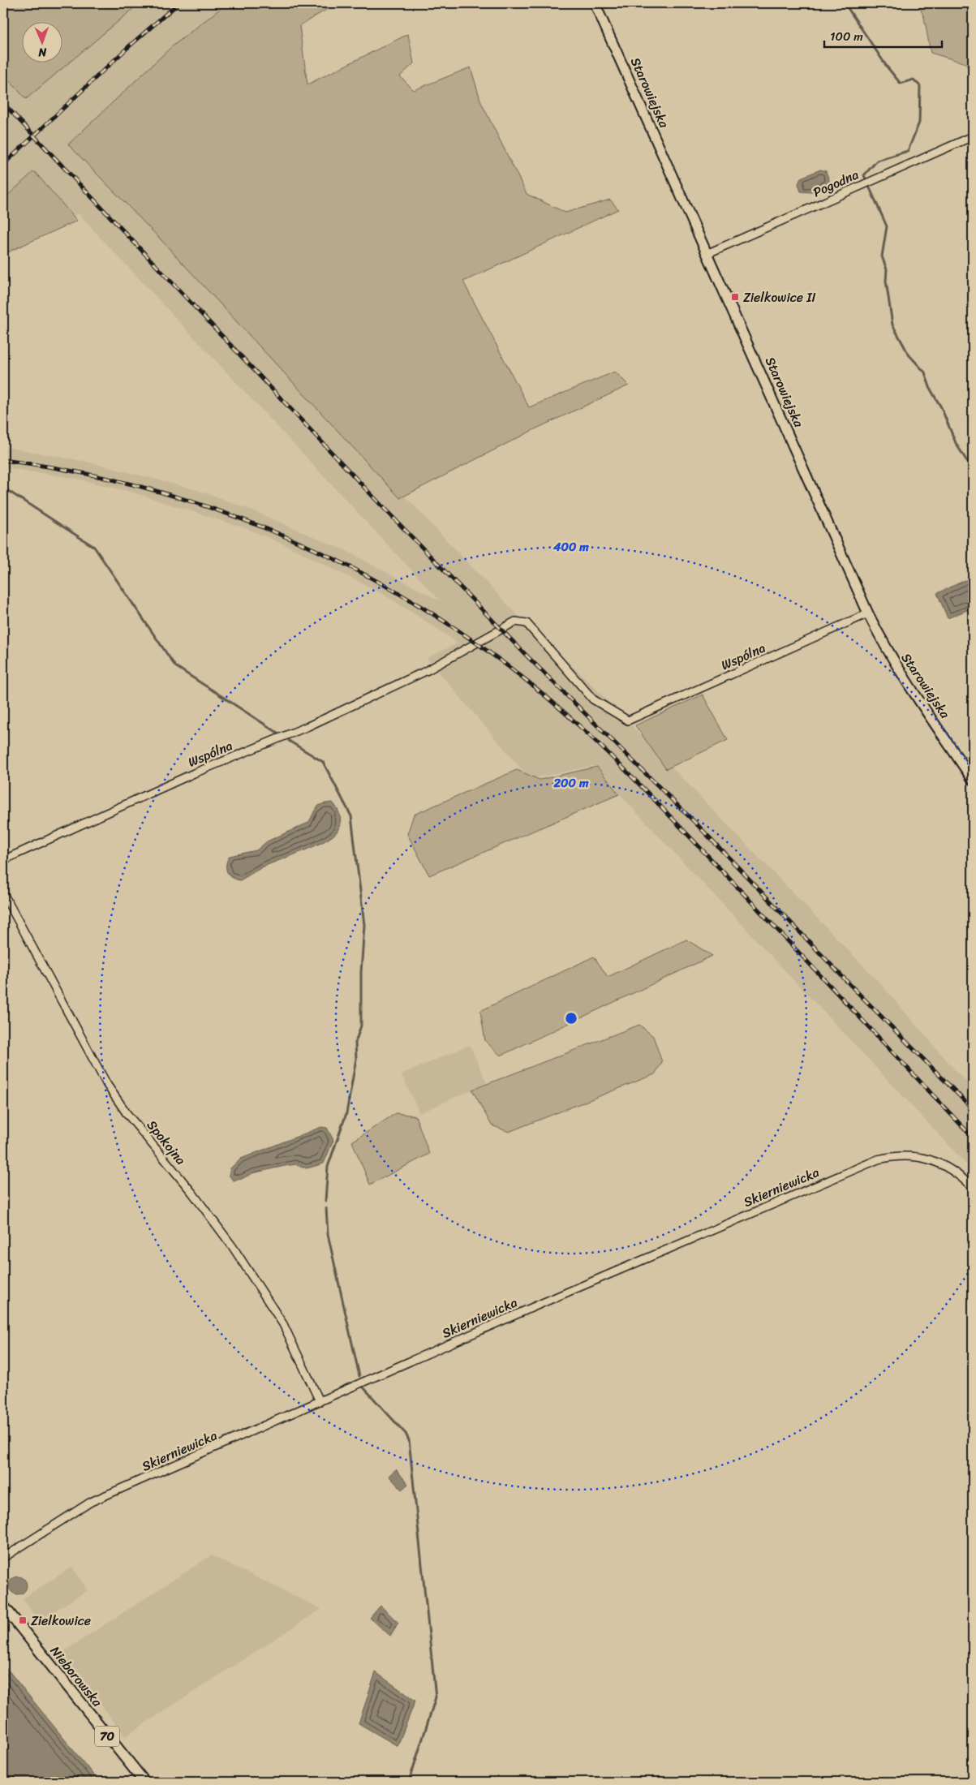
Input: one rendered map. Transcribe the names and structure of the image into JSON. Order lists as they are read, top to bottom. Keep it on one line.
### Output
{"streets":{"main road":["Nieborowska","70"],"street":["Starowiejska","Pogodna","Wspólna","Spokojna","Skierniewicka"]},"crossings":[["Starowiejska","Pogodna"],["Starowiejska","Wspólna"],["Spokojna","Skierniewicka"]],"places":{"transit":["Zielkowice II","Zielkowice"]},"scale_bar":"100 m","north":"bottom","rings":["400 m","200 m"]}
